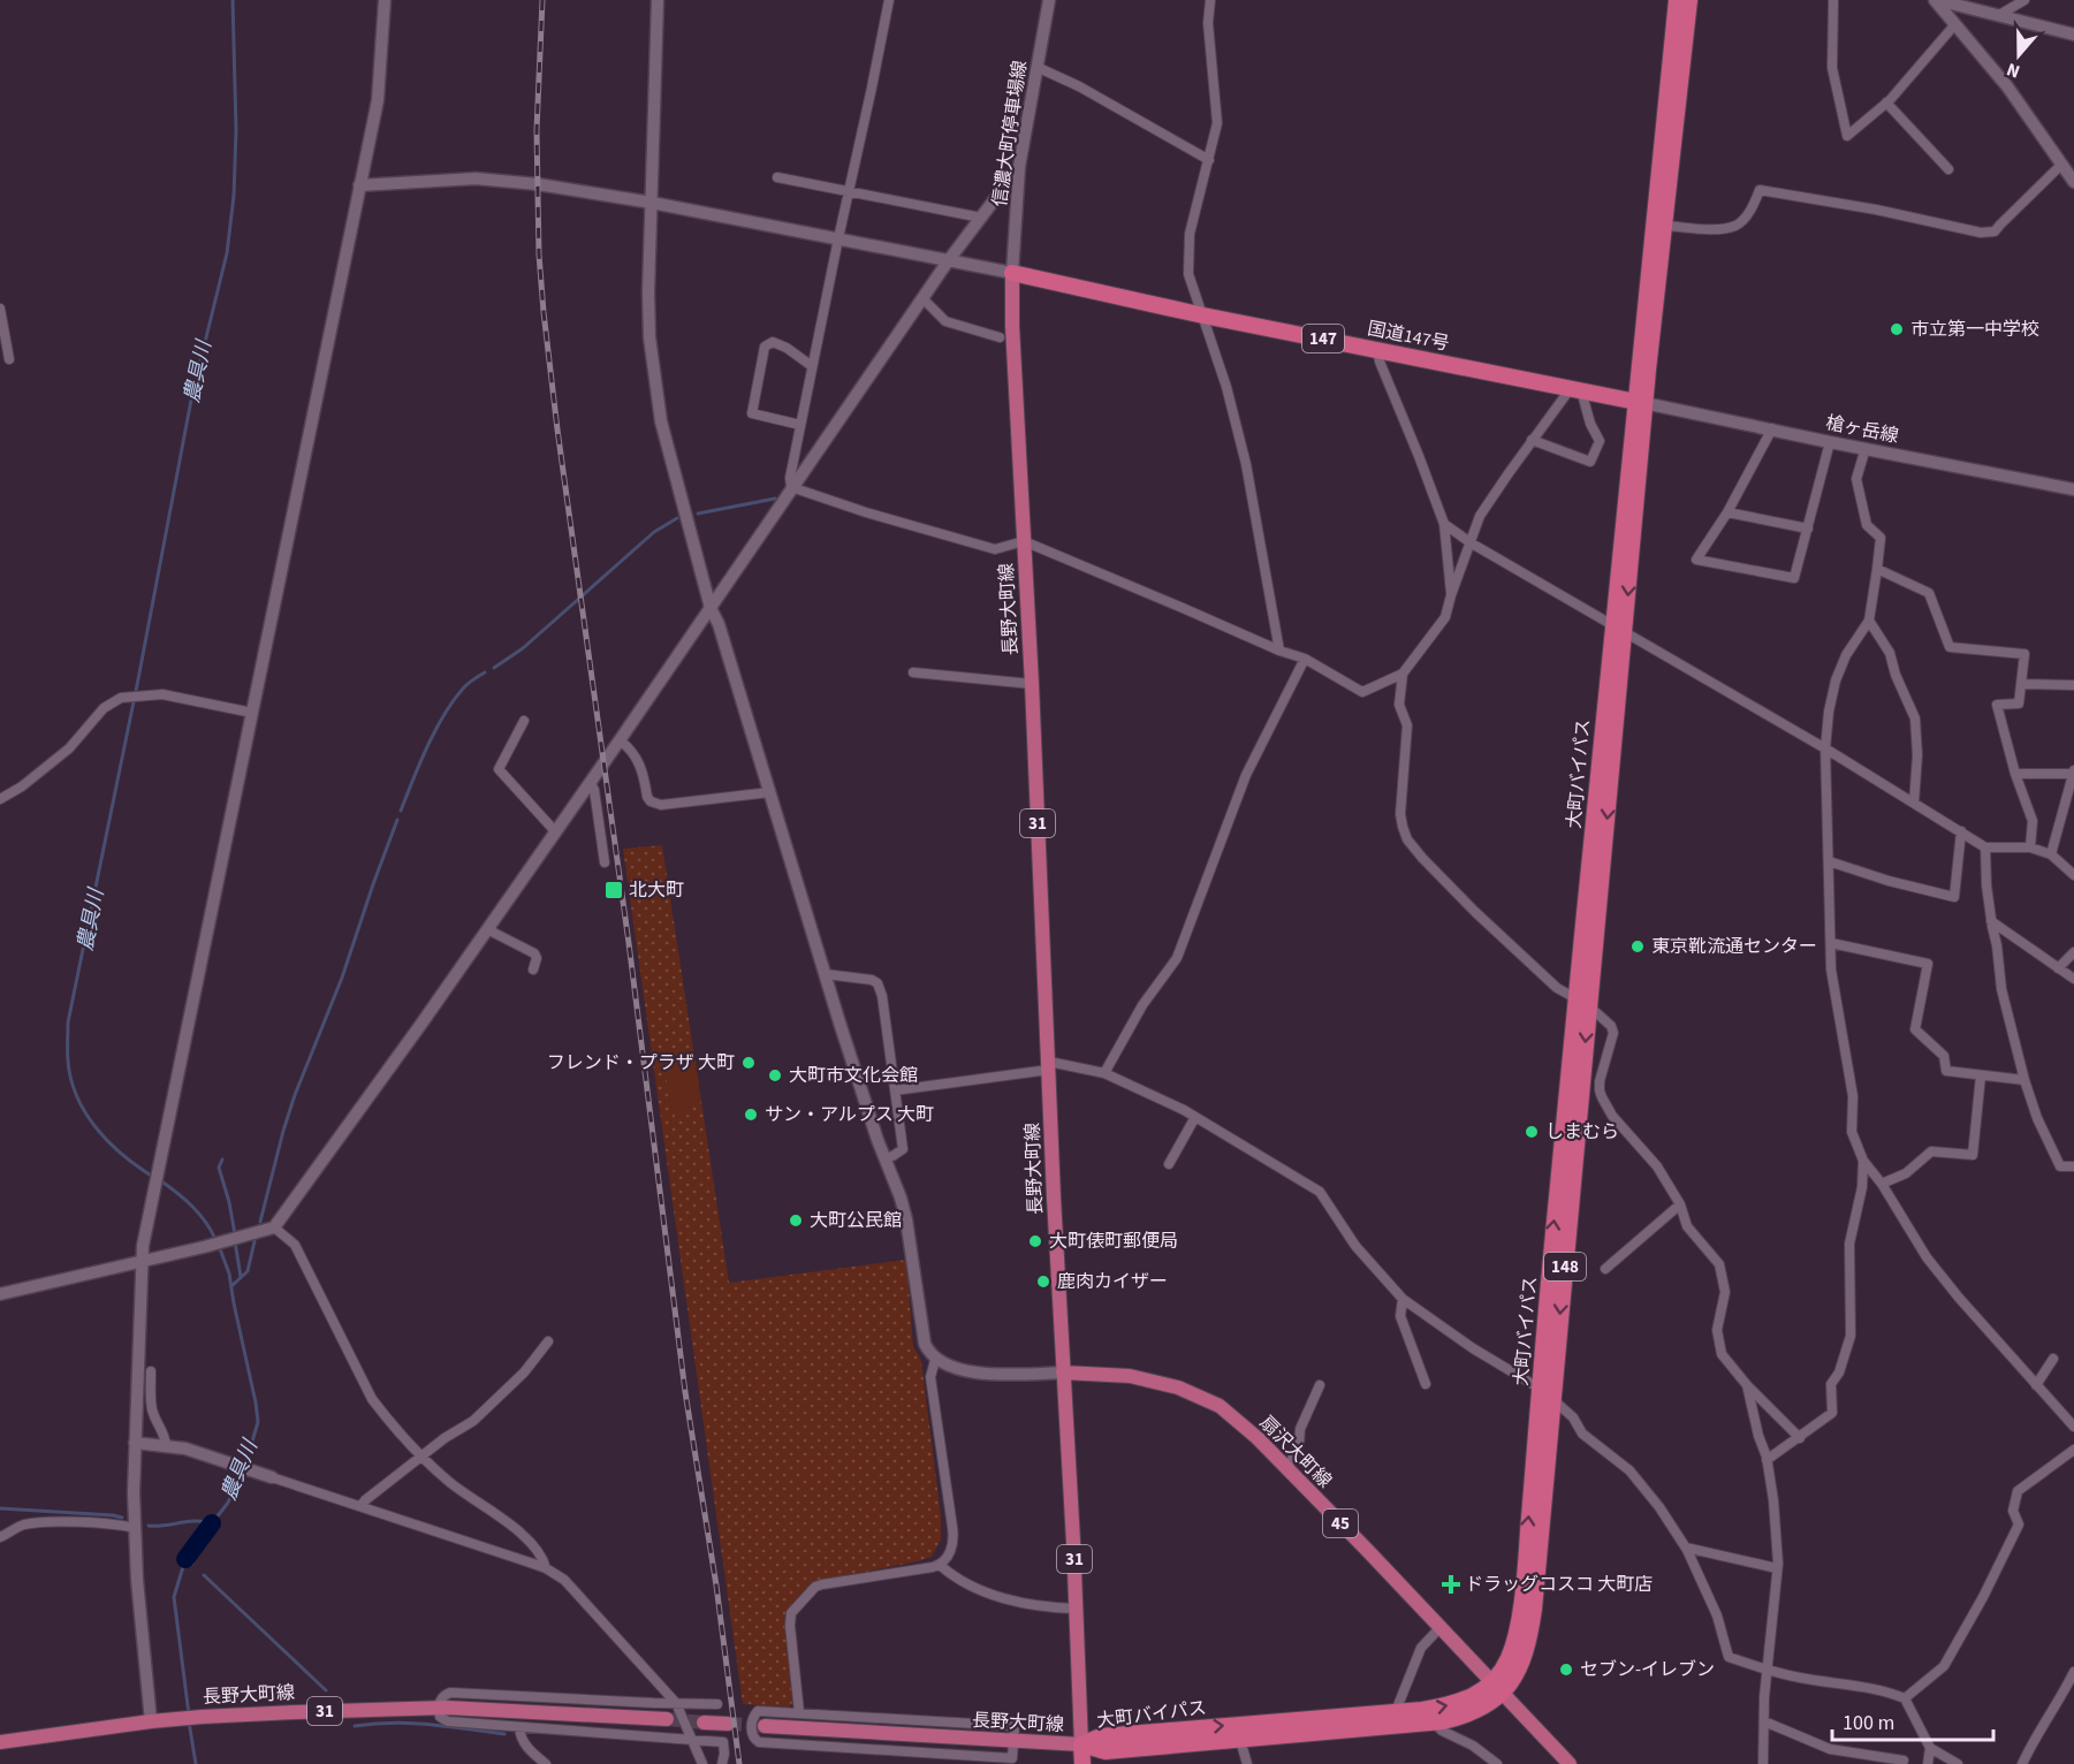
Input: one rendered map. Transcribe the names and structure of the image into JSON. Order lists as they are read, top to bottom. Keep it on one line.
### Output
{"streets":{"highway":["国道147号","147","大町バイパス","148"],"main road":["長野大町線","31","扇沢大町線","45"],"street":["信濃大町停車場線","槍ヶ岳線"]},"crossings":[["信濃大町停車場線","国道147号"],["信濃大町停車場線","長野大町線"],["国道147号","槍ヶ岳線"],["国道147号","長野大町線"],["国道147号","大町バイパス"],["槍ヶ岳線","大町バイパス"],["長野大町線","大町バイパス"],["長野大町線","扇沢大町線"],["大町バイパス","扇沢大町線"]],"water":["農具川"],"places":{"other":["市立第一中学校","東京靴流通センター","フレンド・プラザ 大町","大町市文化会館","サン・アルプス 大町","しまむら","大町公民館","大町俵町郵便局","鹿肉カイザー","セブン-イレブン"],"transit":["北大町"],"health":["ドラッグコスコ 大町店"]},"scale_bar":"100 m","north":"bottom"}
